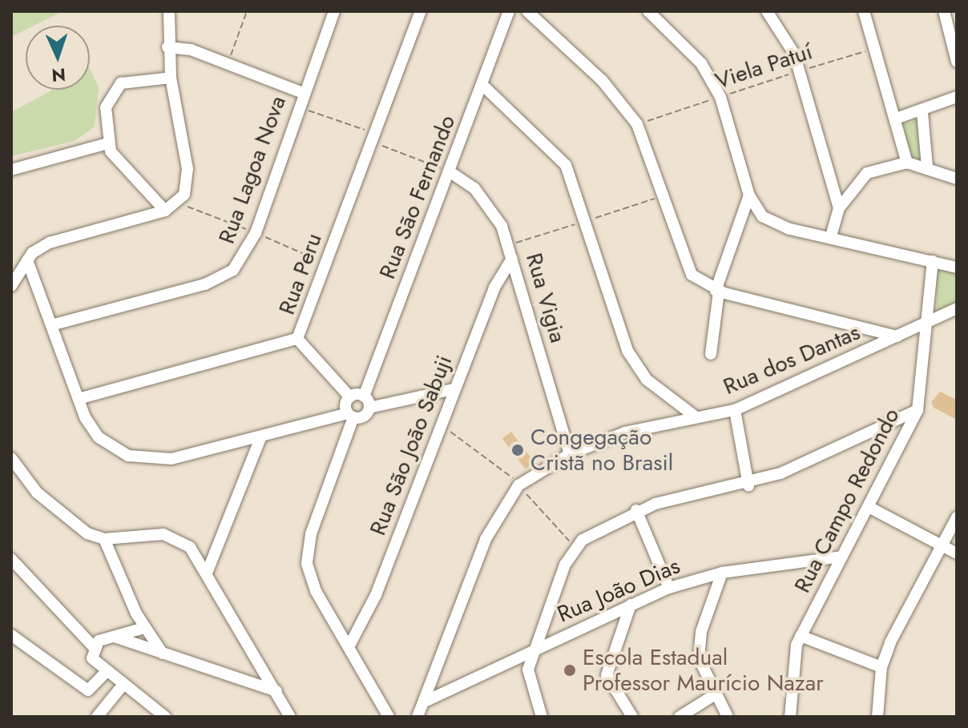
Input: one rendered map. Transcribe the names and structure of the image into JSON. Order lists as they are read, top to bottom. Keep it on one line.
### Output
{"streets":{"street":["Rua Lagoa Nova","Rua São Fernando","Rua Peru","Rua Vigia","Rua dos Dantas","Rua São João Sabuji","Rua Campo Redondo","Rua João Dias"],"path":["Viela Patuí"]},"crossings":[["Rua São Fernando","Rua Vigia"],["Rua Vigia","Rua dos Dantas"],["Rua Vigia","Rua São João Sabuji"],["Rua dos Dantas","Rua Campo Redondo"],["Rua dos Dantas","Rua João Dias"],["Rua Campo Redondo","Rua João Dias"]],"places":["Congegação Cristã no Brasil","Escola Estadual Professor Maurício Nazar"],"north":"bottom"}
